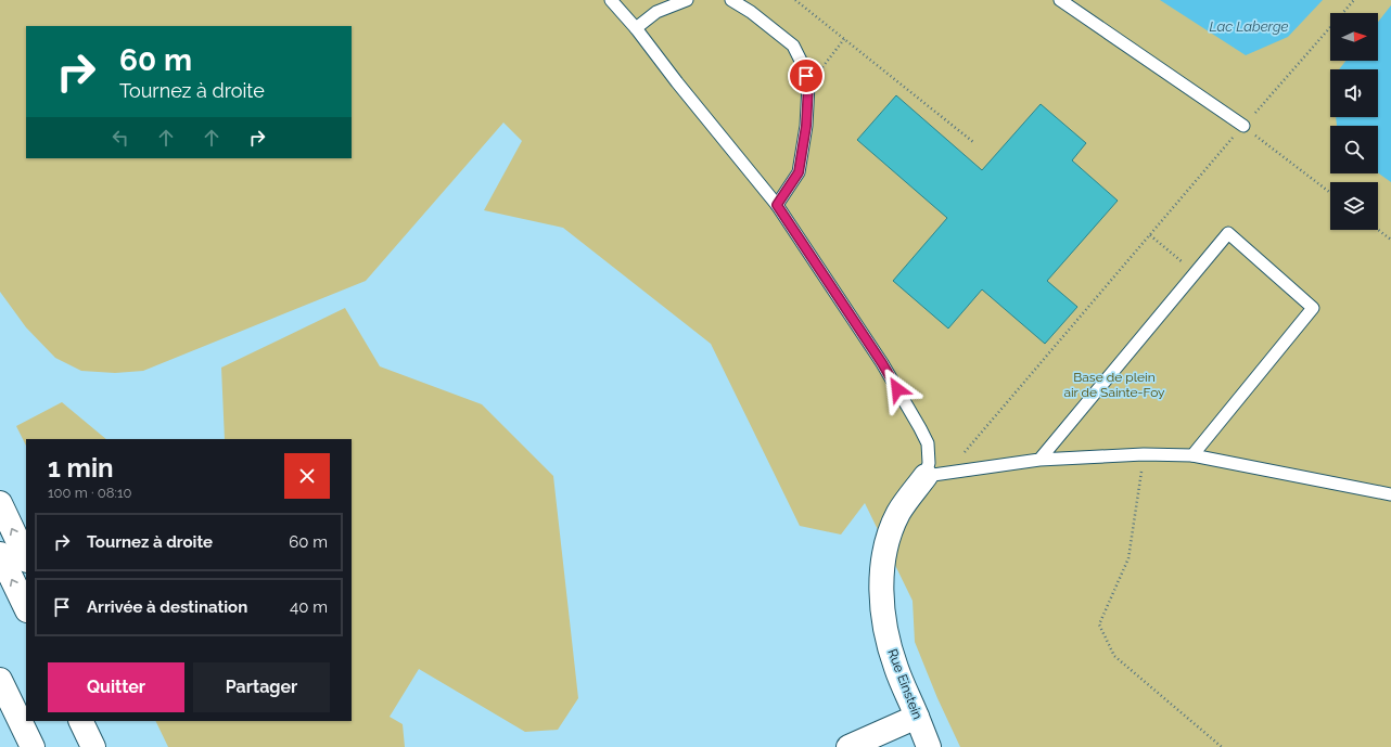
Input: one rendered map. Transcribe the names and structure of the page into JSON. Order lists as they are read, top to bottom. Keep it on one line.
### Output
{"streets":{"main road":["Rue Einstein"]},"water":["Lac Laberge"],"parks":["Base de plein air de Sainte-Foy"],"north":"right","page":{"turn":["60 m","Tournez à droite"],"heading":["1 min","100 m · 08:10"],"list":[{"name":"Tournez à droite","value":"60 m"},{"name":"Arrivée à destination","value":"40 m"}],"buttons":["Quitter","Partager"]}}
